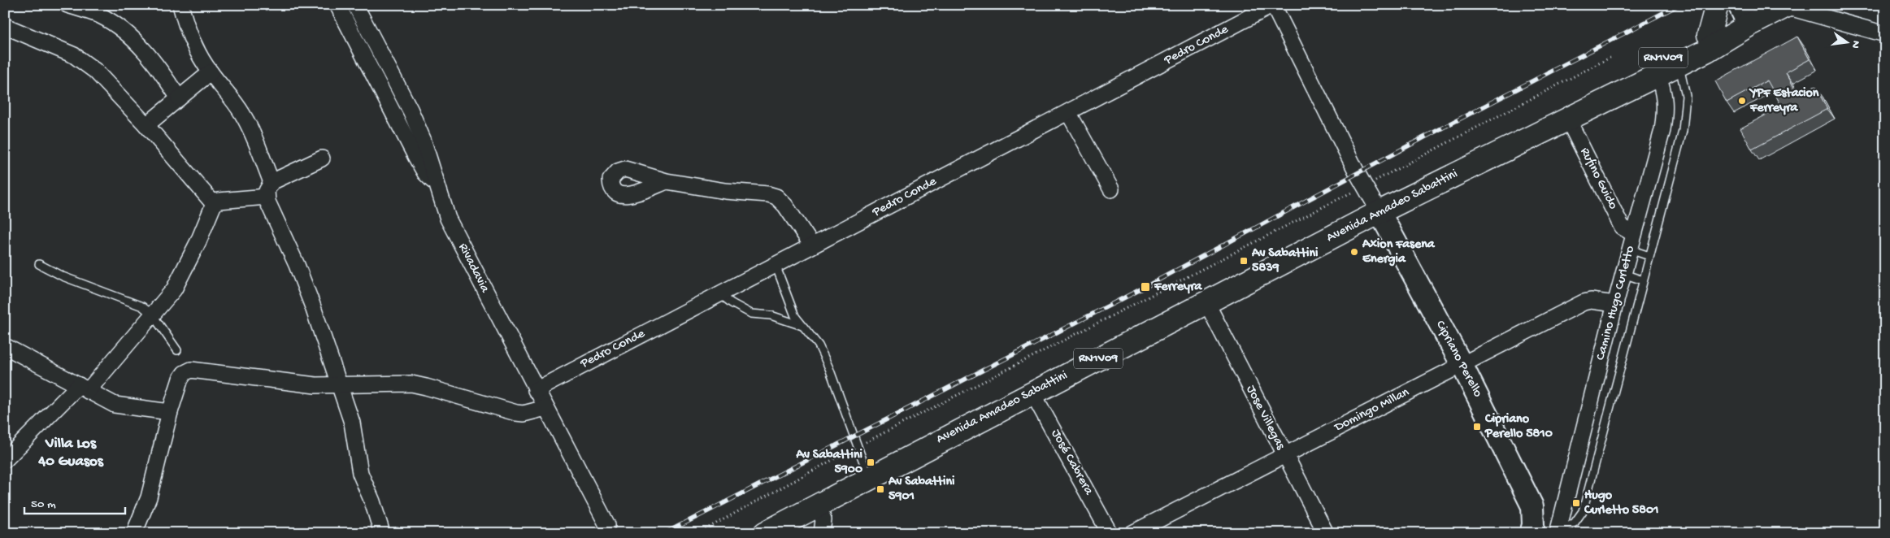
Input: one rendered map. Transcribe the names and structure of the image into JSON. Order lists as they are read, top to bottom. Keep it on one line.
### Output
{"streets":{"main road":["RN1V09","Avenida Amadeo Sabattini","Cipriano Perello"],"street":["Pedro Conde","Rufino Guido","Rivadavia","Camino Hugo Curletto","Domingo Millan","Jose Villegas","José Cabrera"]},"crossings":[["Pedro Conde","Rivadavia"],["Rufino Guido","Avenida Amadeo Sabattini"],["Rufino Guido","Camino Hugo Curletto"],["Avenida Amadeo Sabattini","Camino Hugo Curletto"],["Avenida Amadeo Sabattini","Cipriano Perello"],["Avenida Amadeo Sabattini","Jose Villegas"],["Avenida Amadeo Sabattini","José Cabrera"],["Camino Hugo Curletto","Domingo Millan"],["Cipriano Perello","Domingo Millan"],["Domingo Millan","Jose Villegas"]],"districts":["Villa Los 40 Guasos"],"places":{"other":["YPF Estacion Ferreyra","Axion Fasena Energia"],"transit":["Av Sabattini 5839","Ferreyra","Cipriano Perello 5810","Av Sabattini 5900","Av Sabattini 5901","Hugo Curletto 5801"]},"scale_bar":"50 m","north":"right"}
